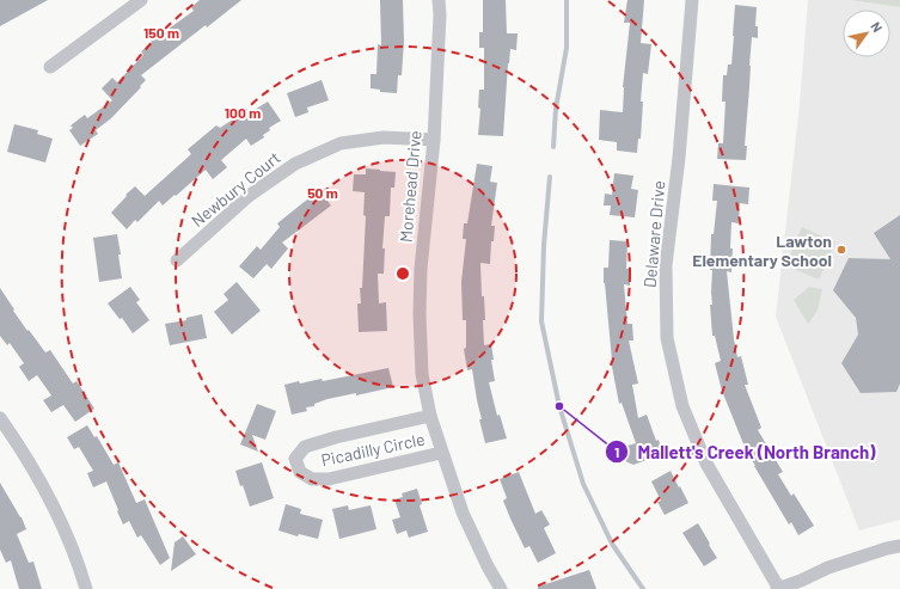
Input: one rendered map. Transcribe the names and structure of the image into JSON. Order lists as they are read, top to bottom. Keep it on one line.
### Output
{"streets":{"street":["Morehead Drive","Newbury Court","Delaware Drive","Picadilly Circle"]},"crossings":[["Morehead Drive","Newbury Court"],["Morehead Drive","Picadilly Circle"]],"places":["Lawton Elementary School","Mallett's Creek (North Branch)"],"north":"top right","rings":["150 m","100 m","50 m"]}
